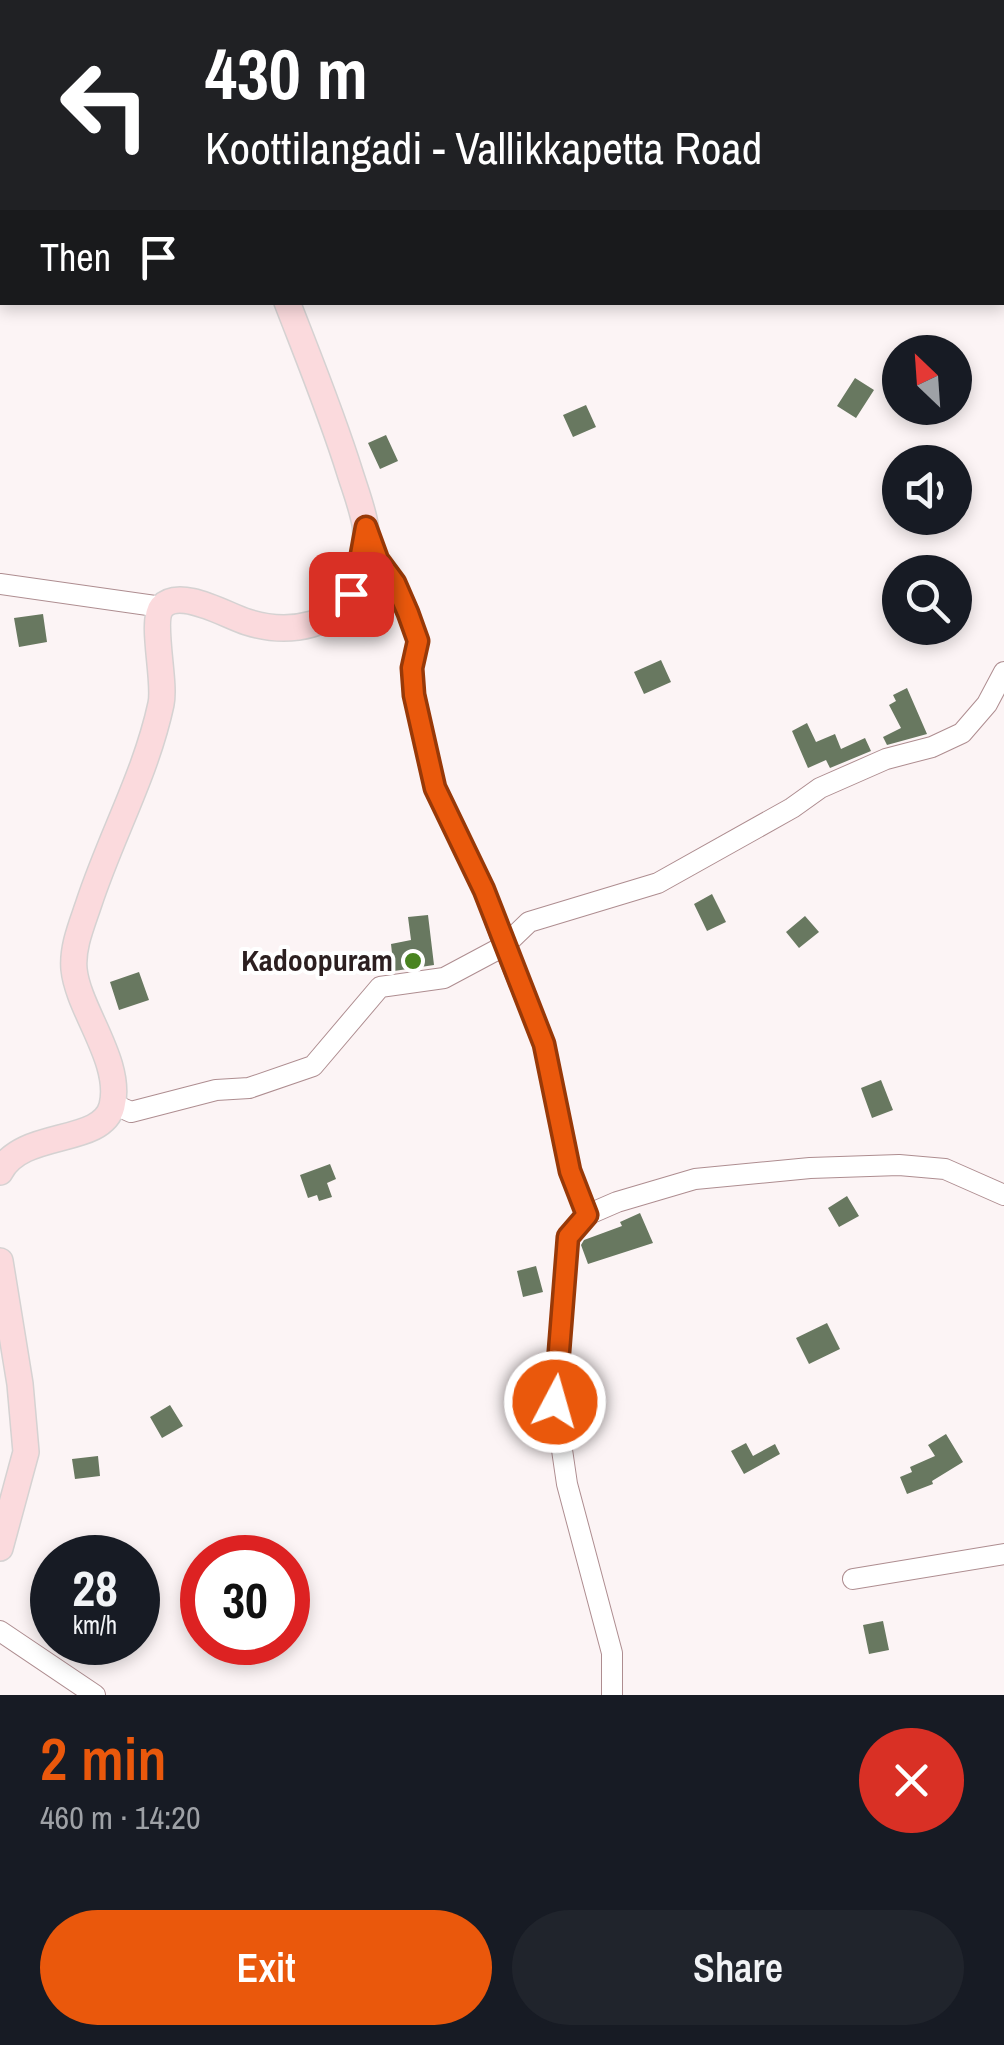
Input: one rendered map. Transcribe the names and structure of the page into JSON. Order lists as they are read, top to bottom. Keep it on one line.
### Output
{"places":["Kadoopuram"],"north":"top left","page":{"turn":["430 m","Koottilangadi - Vallikkapetta Road"],"then":"Then","speed":"28 km/h","limit":"30","heading":["2 min","460 m · 14:20"],"buttons":["Exit","Share"]}}
